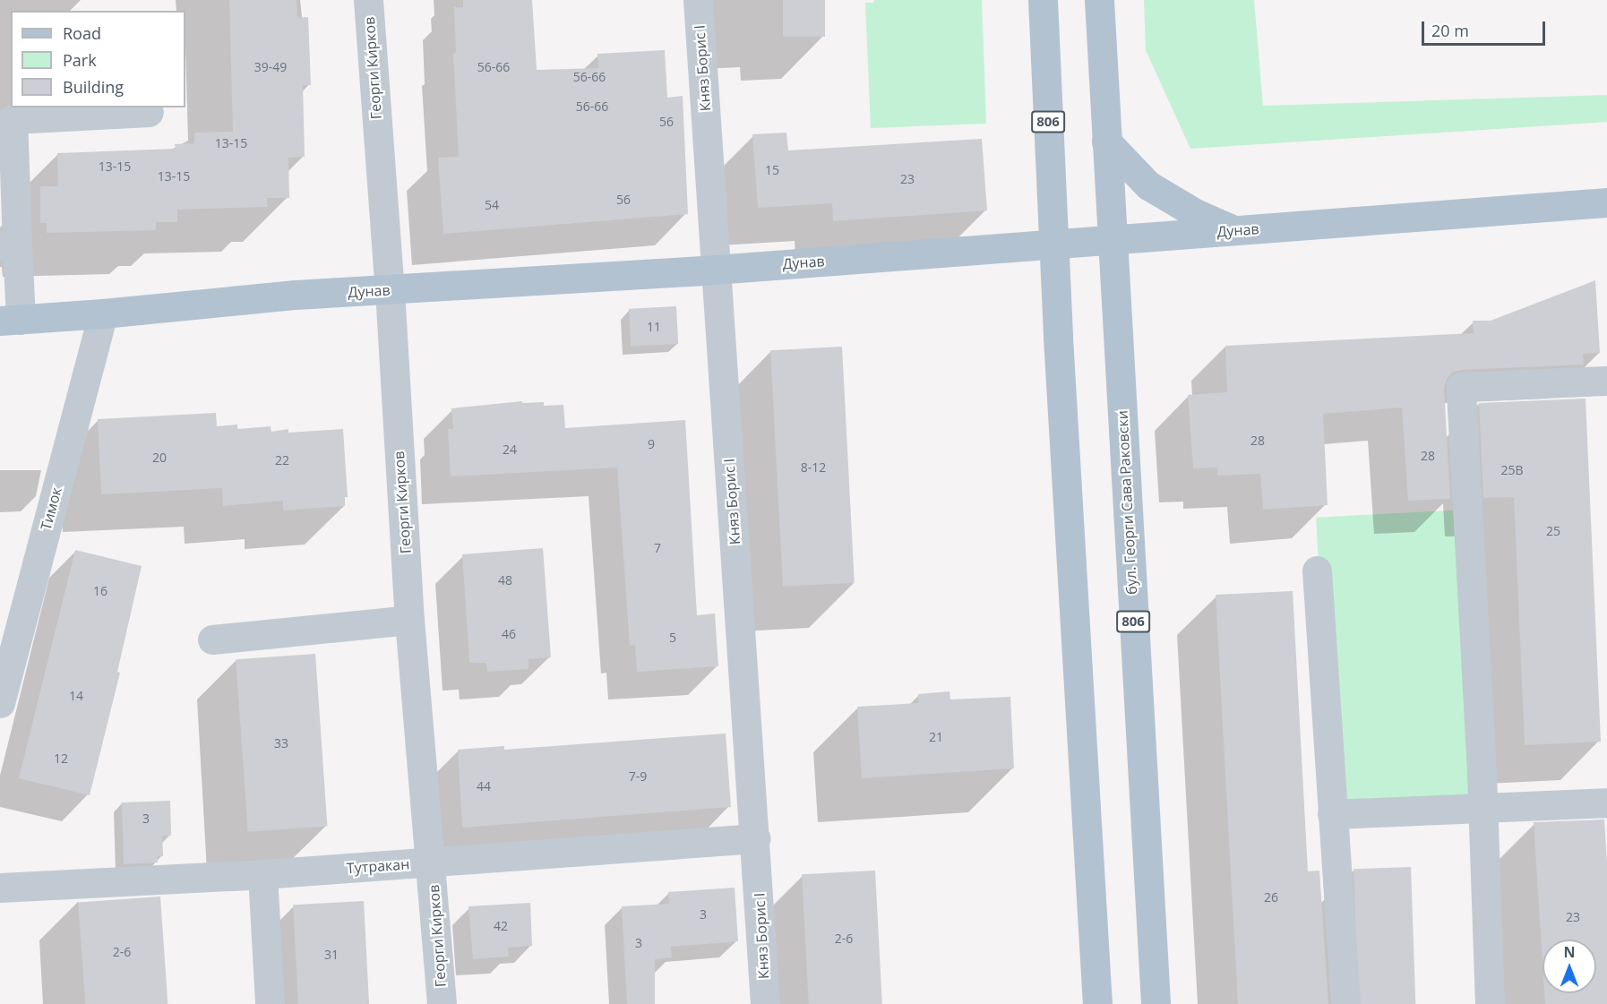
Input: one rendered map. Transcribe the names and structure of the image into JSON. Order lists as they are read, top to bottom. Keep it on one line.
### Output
{"streets":{"main road":["806","Дунав","бул. Георги Сава Раковски"],"street":["Георги Кирков","Княз Борис I","Тимок","Тутракан"]},"crossings":[["Георги Кирков","Дунав"],["Георги Кирков","Тутракан"],["Княз Борис I","Дунав"],["Княз Борис I","Тутракан"],["806","Дунав"],["Дунав","бул. Георги Сава Раковски"],["Дунав","Тимок"]],"house_numbers":["39-49","56-66","56-66","56-66","56","13-15","13-15","15","13-15","23","56","54","11","28","9","24","28","20","22","8-12","25В","25","7","48","16","46","5","14","21","33","12","7-9","44","3","26","3","23","42","2-6","3","2-6","31"],"legend":["Road","Park","Building"],"scale_bar":"20 m","north":"top"}
